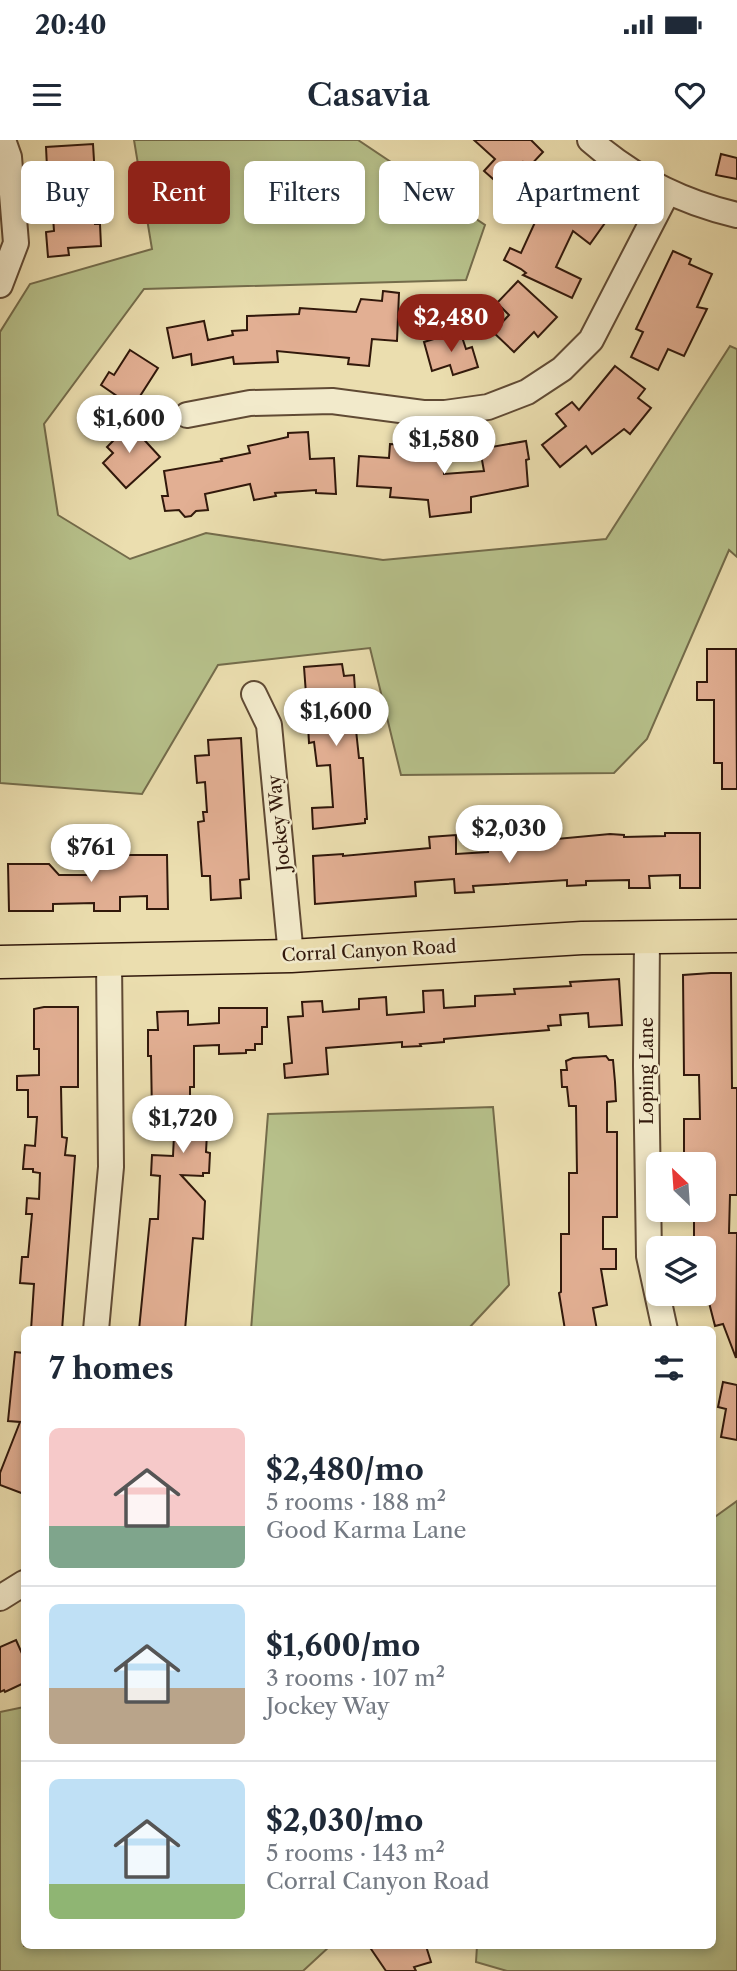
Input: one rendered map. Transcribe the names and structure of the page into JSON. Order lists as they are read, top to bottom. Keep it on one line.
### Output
{"streets":{"main road":["Corral Canyon Road"],"street":["Jockey Way","Loping Lane"]},"crossings":[["Jockey Way","Corral Canyon Road"],["Corral Canyon Road","Loping Lane"]],"north":"top left","page":{"status":"20:40","header":"Casavia","chip":["Buy","Rent","Filters","New","Apartment"],"price":["$2,480","$1,600","$1,580","$1,600","$2,030","$761","$1,720"],"heading":"7 homes","list":[{"name":"$2,480/mo","note":"5 rooms · 188 m² · Good Karma Lane"},{"name":"$1,600/mo","note":"3 rooms · 107 m² · Jockey Way"},{"name":"$2,030/mo","note":"5 rooms · 143 m² · Corral Canyon Road"}]}}
